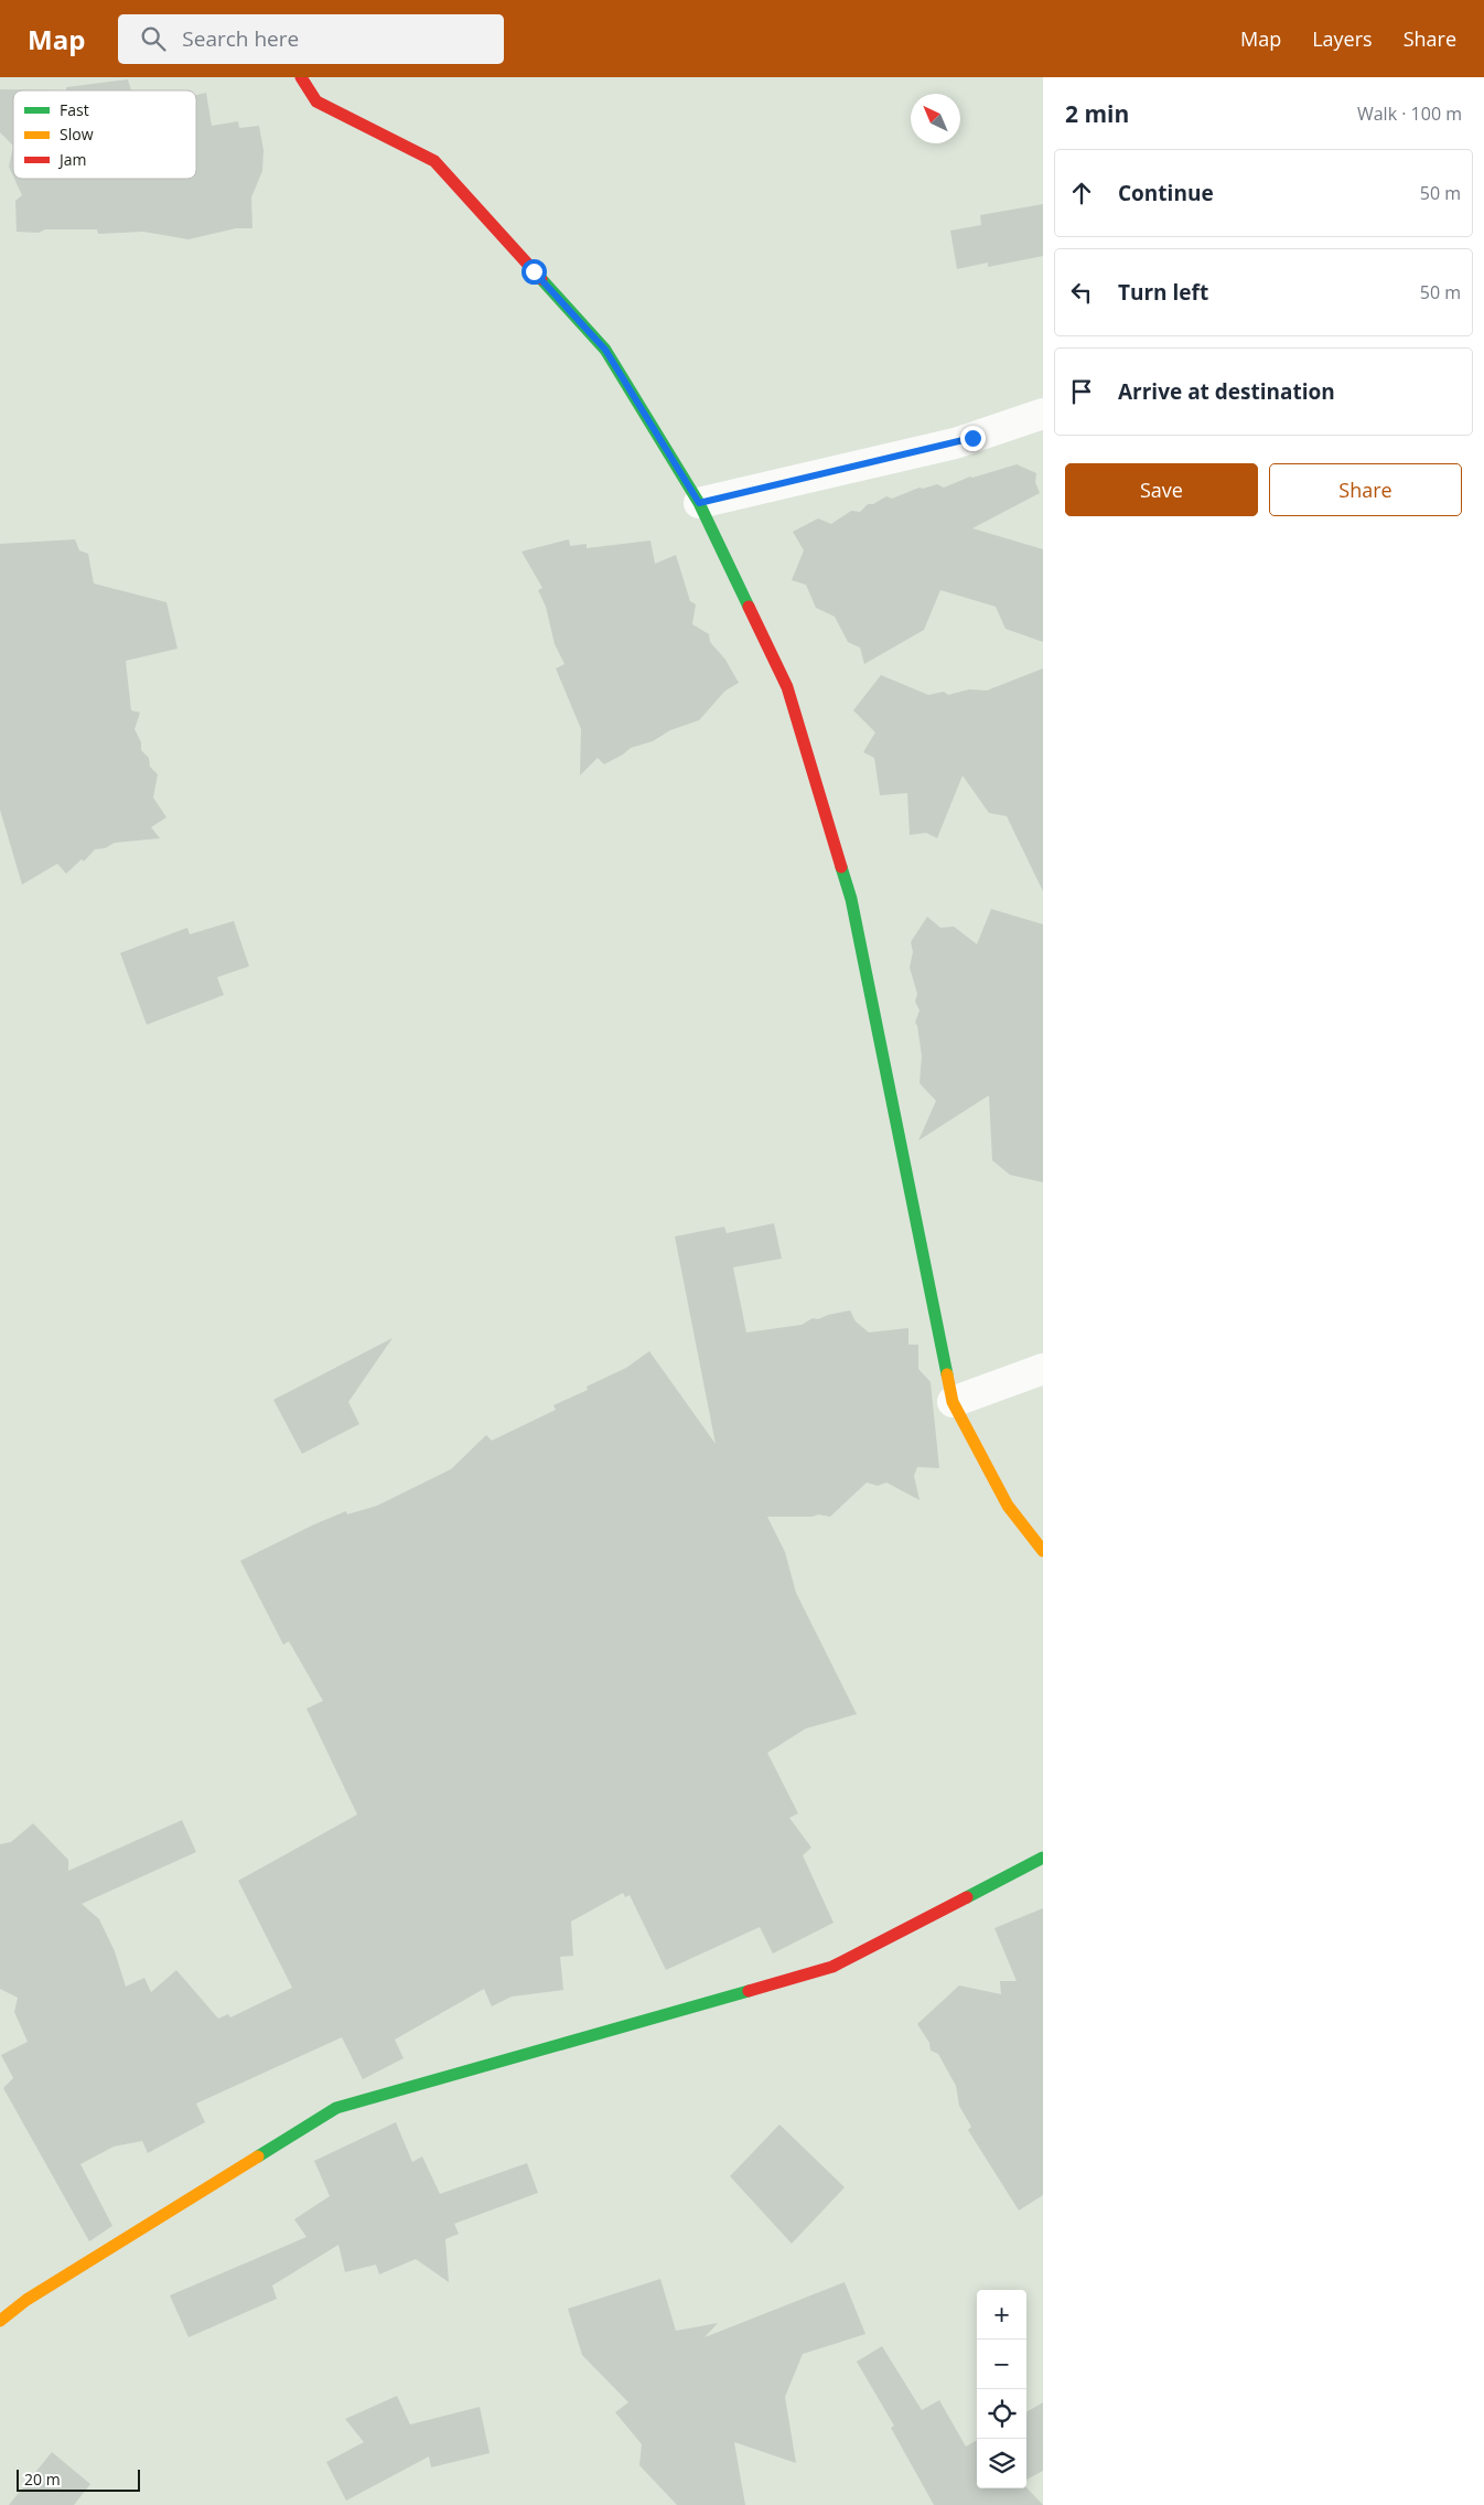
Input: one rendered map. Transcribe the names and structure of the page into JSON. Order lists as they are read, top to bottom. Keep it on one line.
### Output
{"legend":["Fast","Slow","Jam"],"scale_bar":"20 m","north":"top left","page":{"header":"Map","search":"Search here","nav":["Map","Layers","Share"],"heading":["2 min","Walk · 100 m"],"list":[["Continue","50 m"],["Turn left","50 m"],"Arrive at destination"],"buttons":["Save","Share"],"map_buttons":["+","−"],"scale":"20 m"}}
